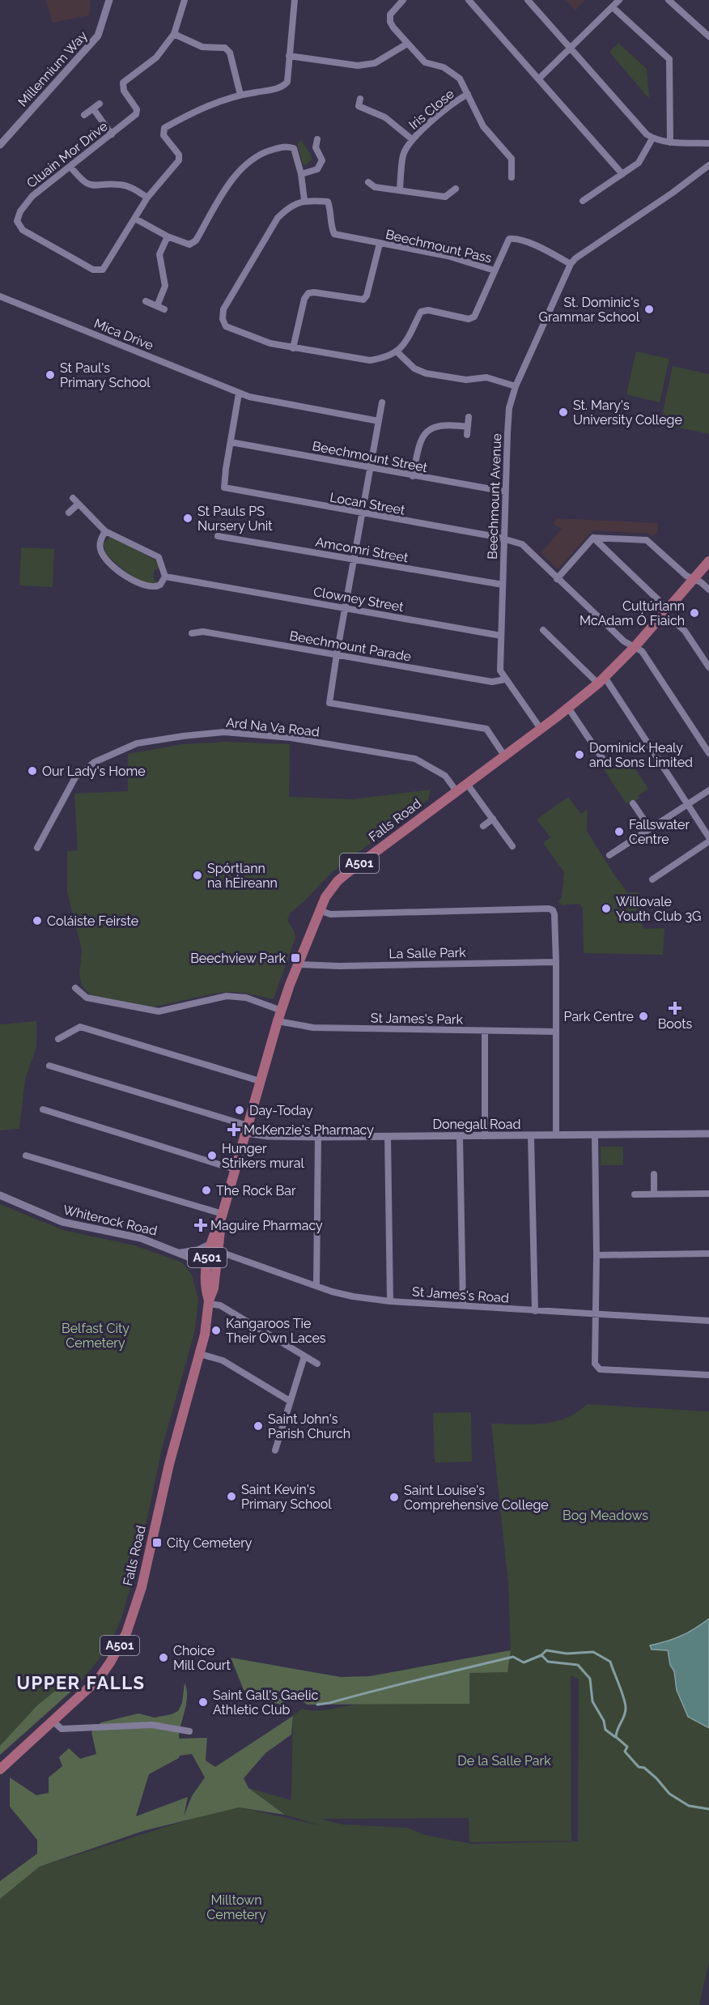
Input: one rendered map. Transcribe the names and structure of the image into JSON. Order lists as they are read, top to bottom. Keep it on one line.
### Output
{"streets":{"main road":["Falls Road","A501"],"street":["Millennium Way","Iris Close","Cluain Mor Drive","Beechmount Pass","Mica Drive","Beechmount Street","Beechmount Avenue","Locan Street","Amcomri Street","Clowney Street","Beechmount Parade","Ard Na Va Road","La Salle Park","St James's Park","Donegall Road","Whiterock Road","St James's Road"]},"crossings":[["Beechmount Pass","Beechmount Avenue"],["Beechmount Street","Beechmount Avenue"],["Beechmount Street","Locan Street"],["Beechmount Avenue","Locan Street"],["Beechmount Avenue","Amcomri Street"],["Beechmount Avenue","Clowney Street"],["Beechmount Avenue","Beechmount Parade"],["Beechmount Avenue","Falls Road"],["Locan Street","Falls Road"],["Ard Na Va Road","Falls Road"],["Falls Road","La Salle Park"],["Falls Road","St James's Park"],["Falls Road","Donegall Road"],["Falls Road","Whiterock Road"],["Falls Road","St James's Road"]],"districts":["UPPER FALLS"],"parks":["Belfast City Cemetery","Bog Meadows","De la Salle Park","Milltown Cemetery"],"places":{"other":["St. Dominic's Grammar School","St Paul's Primary School","St. Mary's University College","St Pauls PS Nursery Unit","Cultúrlann McAdam Ó Fiaich","Dominick Healy and Sons Limited","Our Lady's Home","Fallswater Centre","Spórtlann na hÉireann","Willovale Youth Club 3G","Coláiste Feirste","Park Centre","Day-Today","Hunger Strikers mural","The Rock Bar","Kangaroos Tie Their Own Laces","Saint John's Parish Church","Saint Kevin's Primary School","Saint Louise's Comprehensive College","Choice Mill Court","Saint Gall's Gaelic Athletic Club"],"transit":["Beechview Park","City Cemetery"],"health":["Boots","McKenzie's Pharmacy","Maguire Pharmacy"]}}
